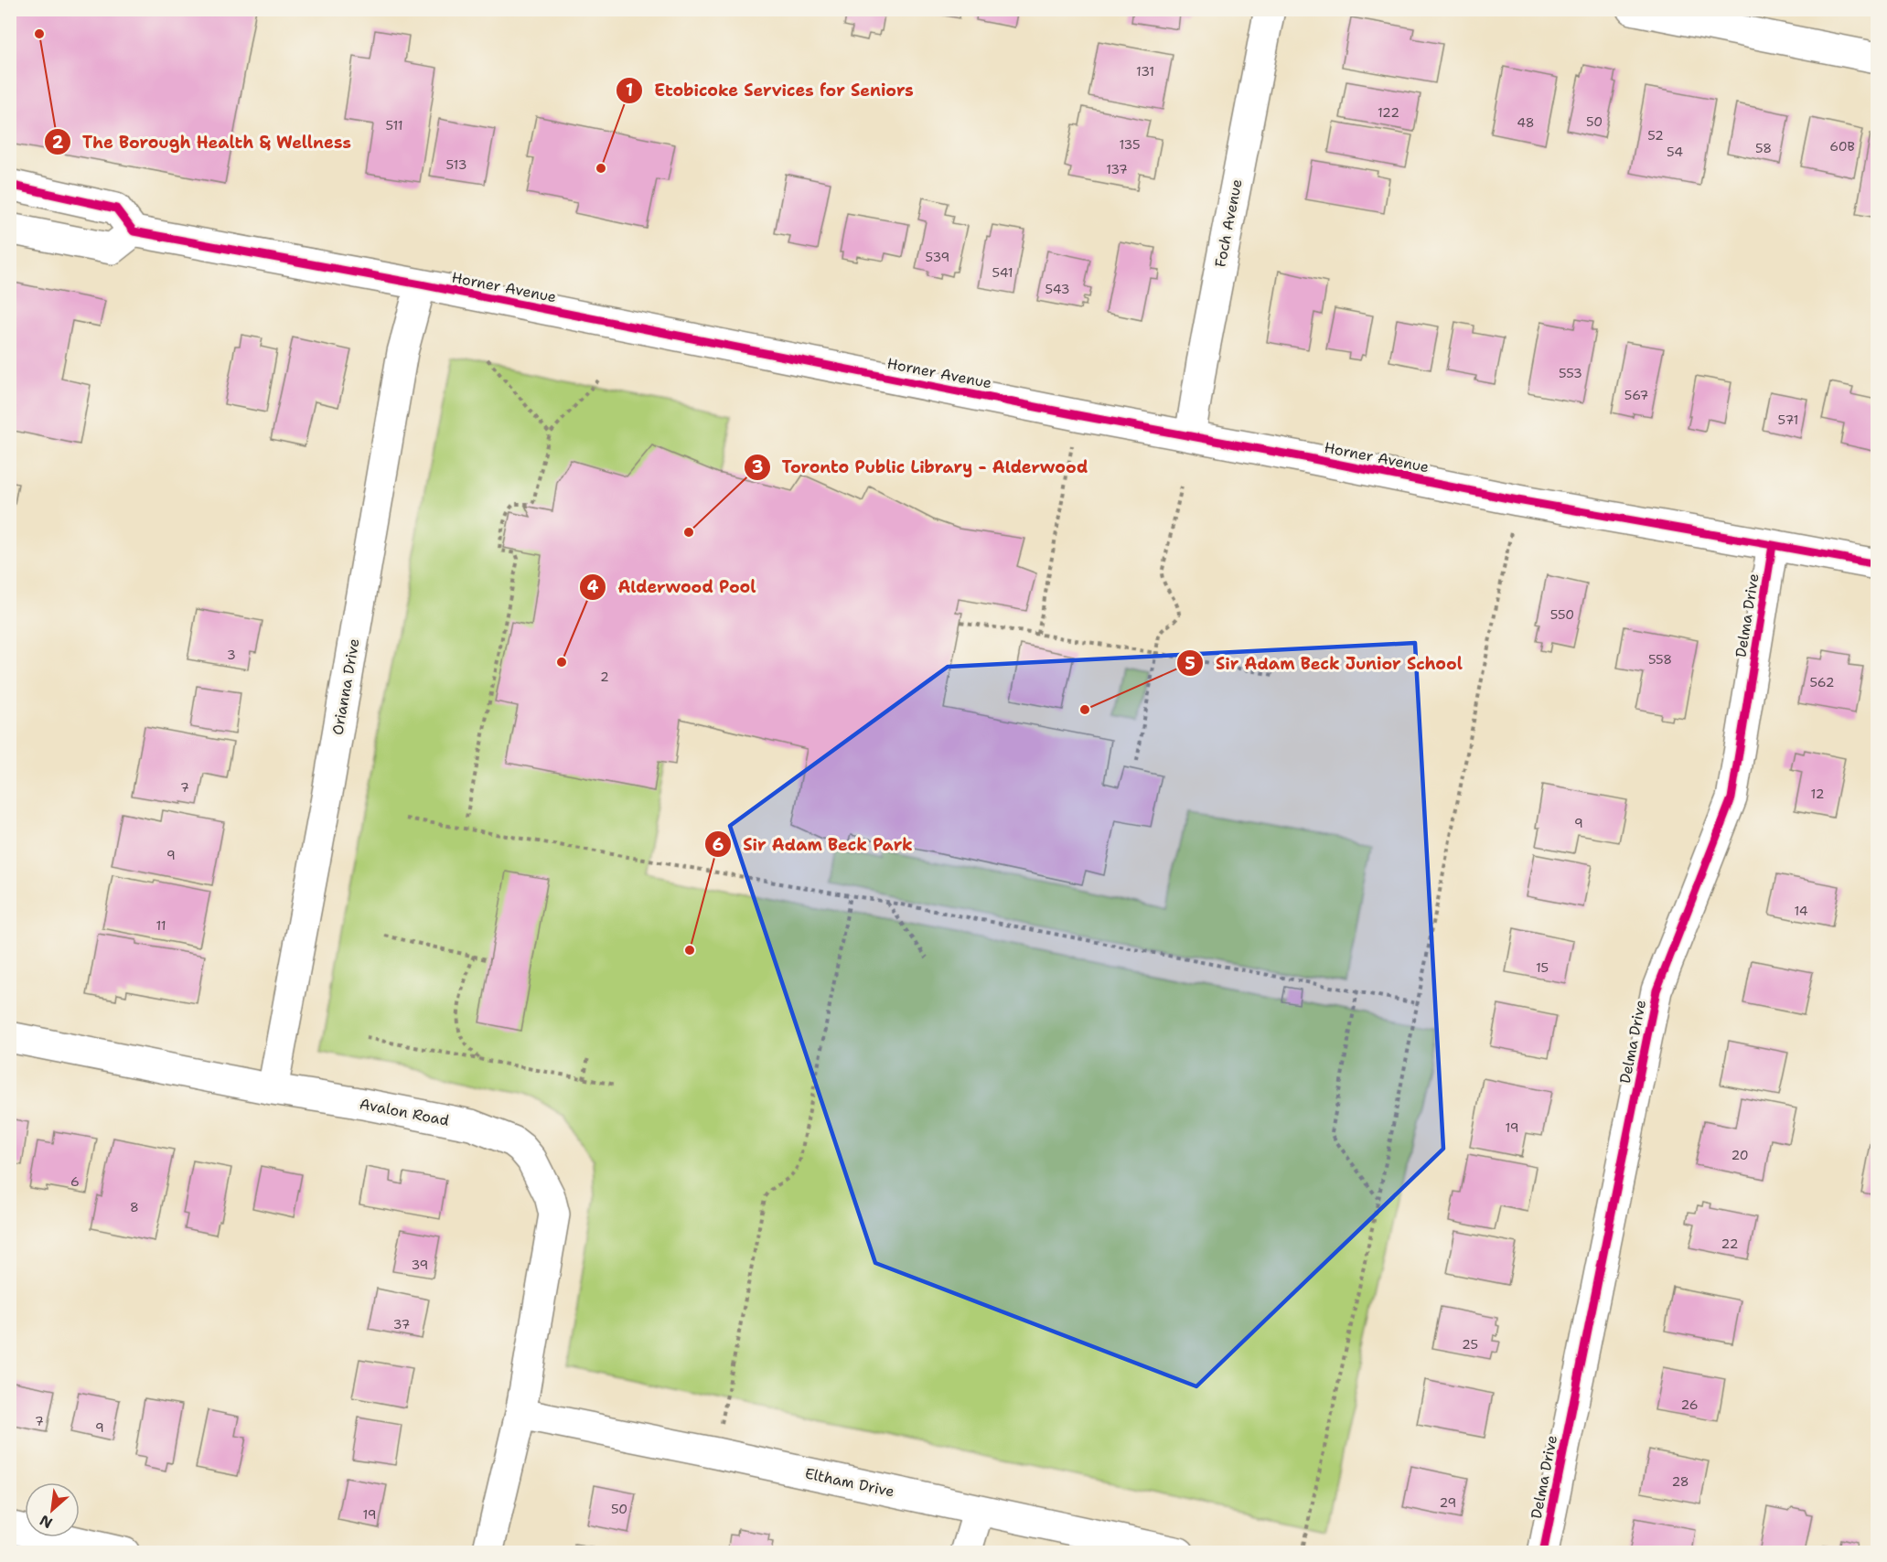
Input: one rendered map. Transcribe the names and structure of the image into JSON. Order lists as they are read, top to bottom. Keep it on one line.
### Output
{"streets":{"street":["Foch Avenue","Horner Avenue","Delma Drive","Orianna Drive","Avalon Road","Eltham Drive"]},"crossings":[["Foch Avenue","Horner Avenue"],["Horner Avenue","Delma Drive"],["Horner Avenue","Orianna Drive"],["Orianna Drive","Avalon Road"],["Avalon Road","Eltham Drive"]],"places":["The Borough Health & Wellness","Etobicoke Services for Seniors","Toronto Public Library - Alderwood","Alderwood Pool","Sir Adam Beck Junior School","Sir Adam Beck Park"],"house_numbers":["131","122","50","48","511","52","135","60B","58","54","513","137","539","541","543","553","567","571","550","3","558","2","562","7","12","9","9","14","11","15","19","20","6","8","22","39","37","25","26","7","9","28","29","50","19"],"north":"bottom left"}
